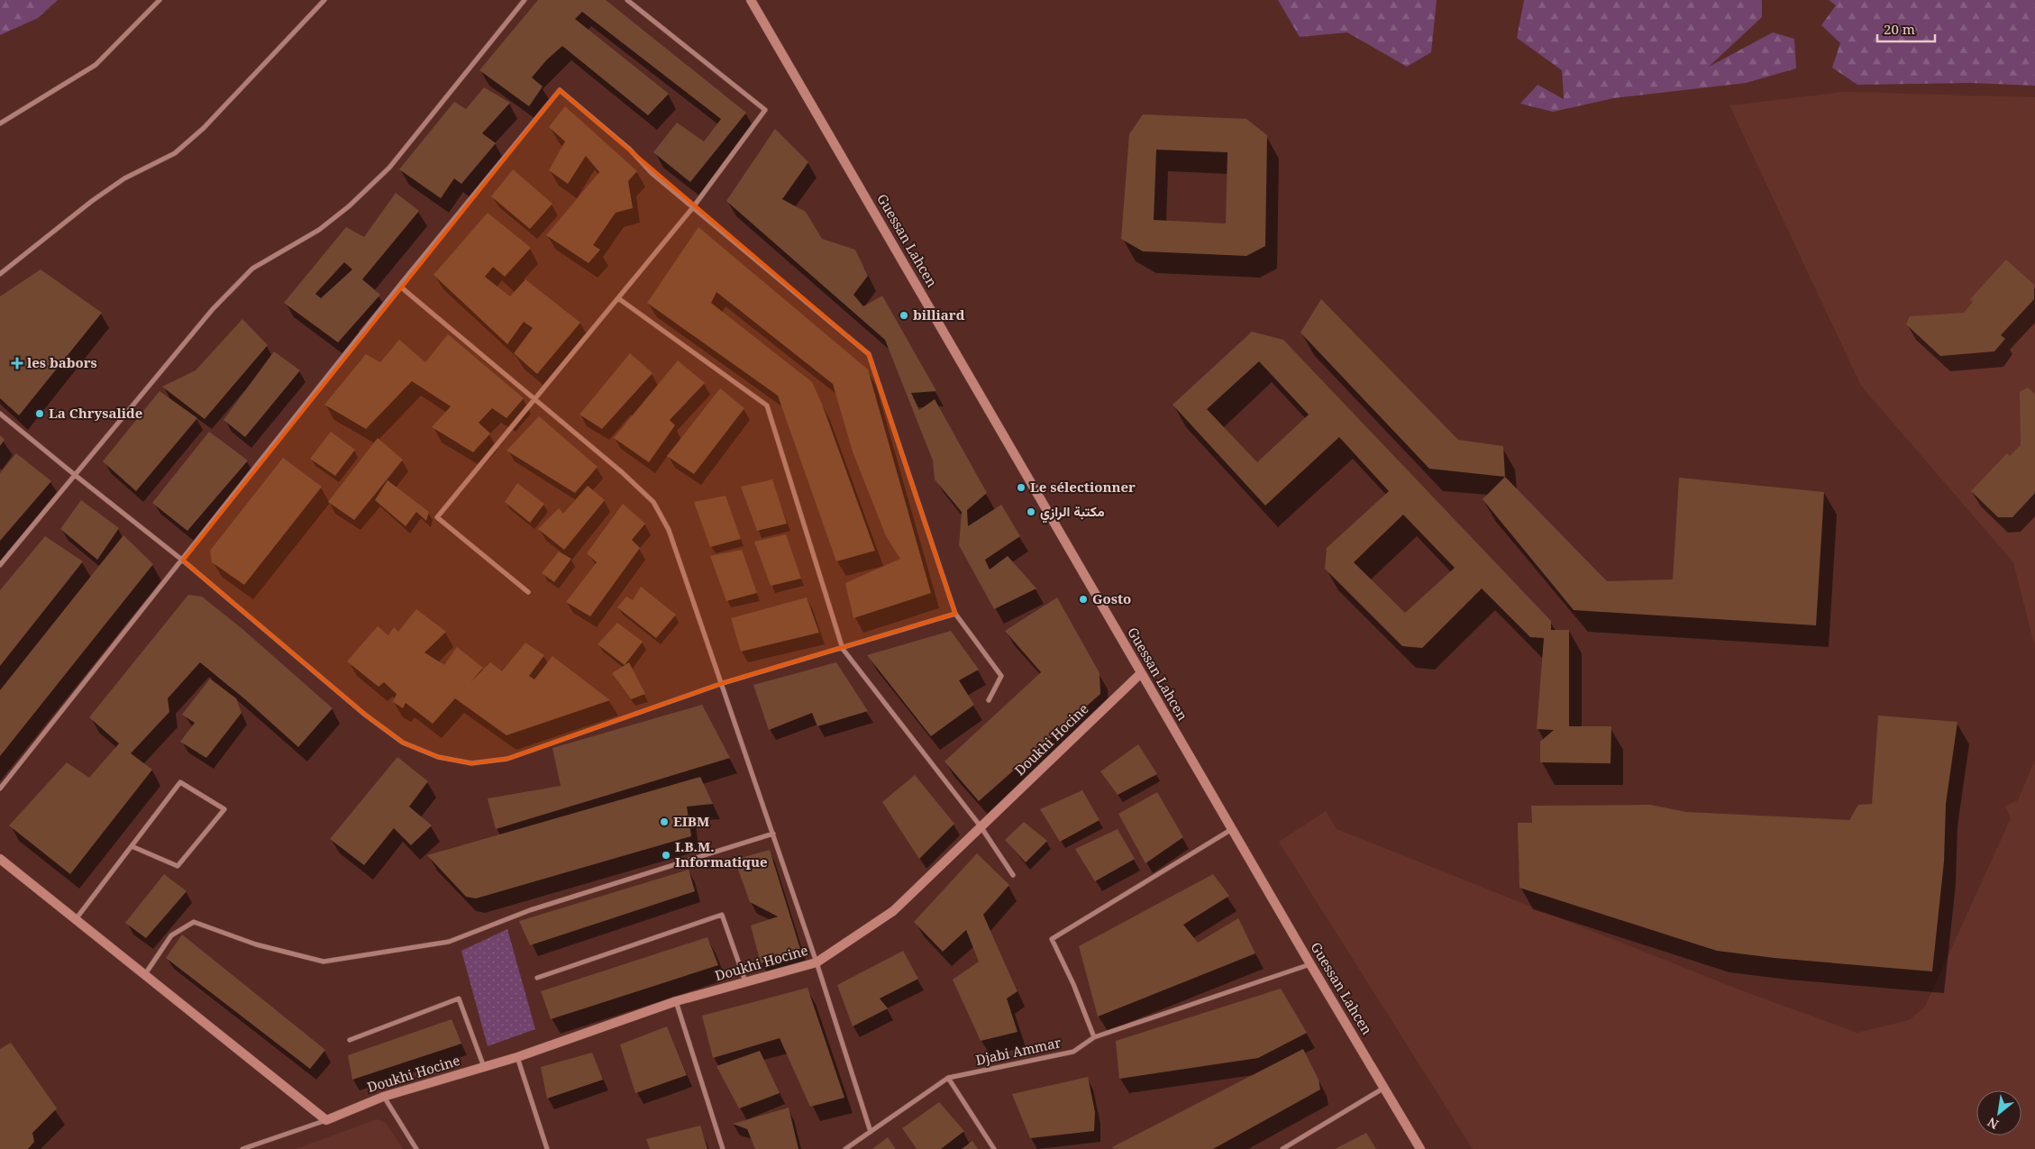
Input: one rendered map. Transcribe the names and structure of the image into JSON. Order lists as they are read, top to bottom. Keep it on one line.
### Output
{"streets":{"street":["Guessan Lahcen","Doukhi Hocine","Djabi Ammar"]},"crossings":[["Guessan Lahcen","Doukhi Hocine"],["Guessan Lahcen","Djabi Ammar"]],"places":{"other":["billiard","La Chrysalide","Le sélectionner","مكتبة الرازي","Gosto","EIBM","I.B.M. Informatique"],"health":["les babors"]},"scale_bar":"20 m","north":"bottom left"}
